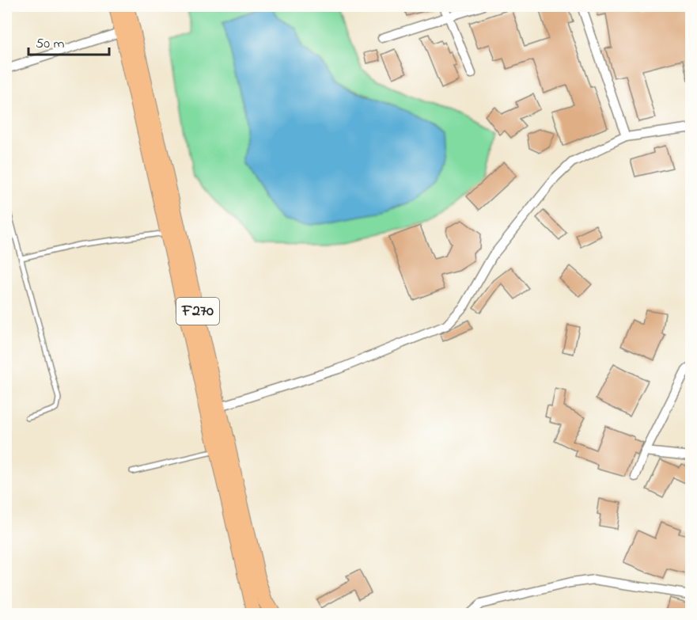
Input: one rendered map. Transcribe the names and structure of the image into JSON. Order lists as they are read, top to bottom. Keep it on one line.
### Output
{"streets":{"main road":["F270"]},"scale_bar":"50 m"}
